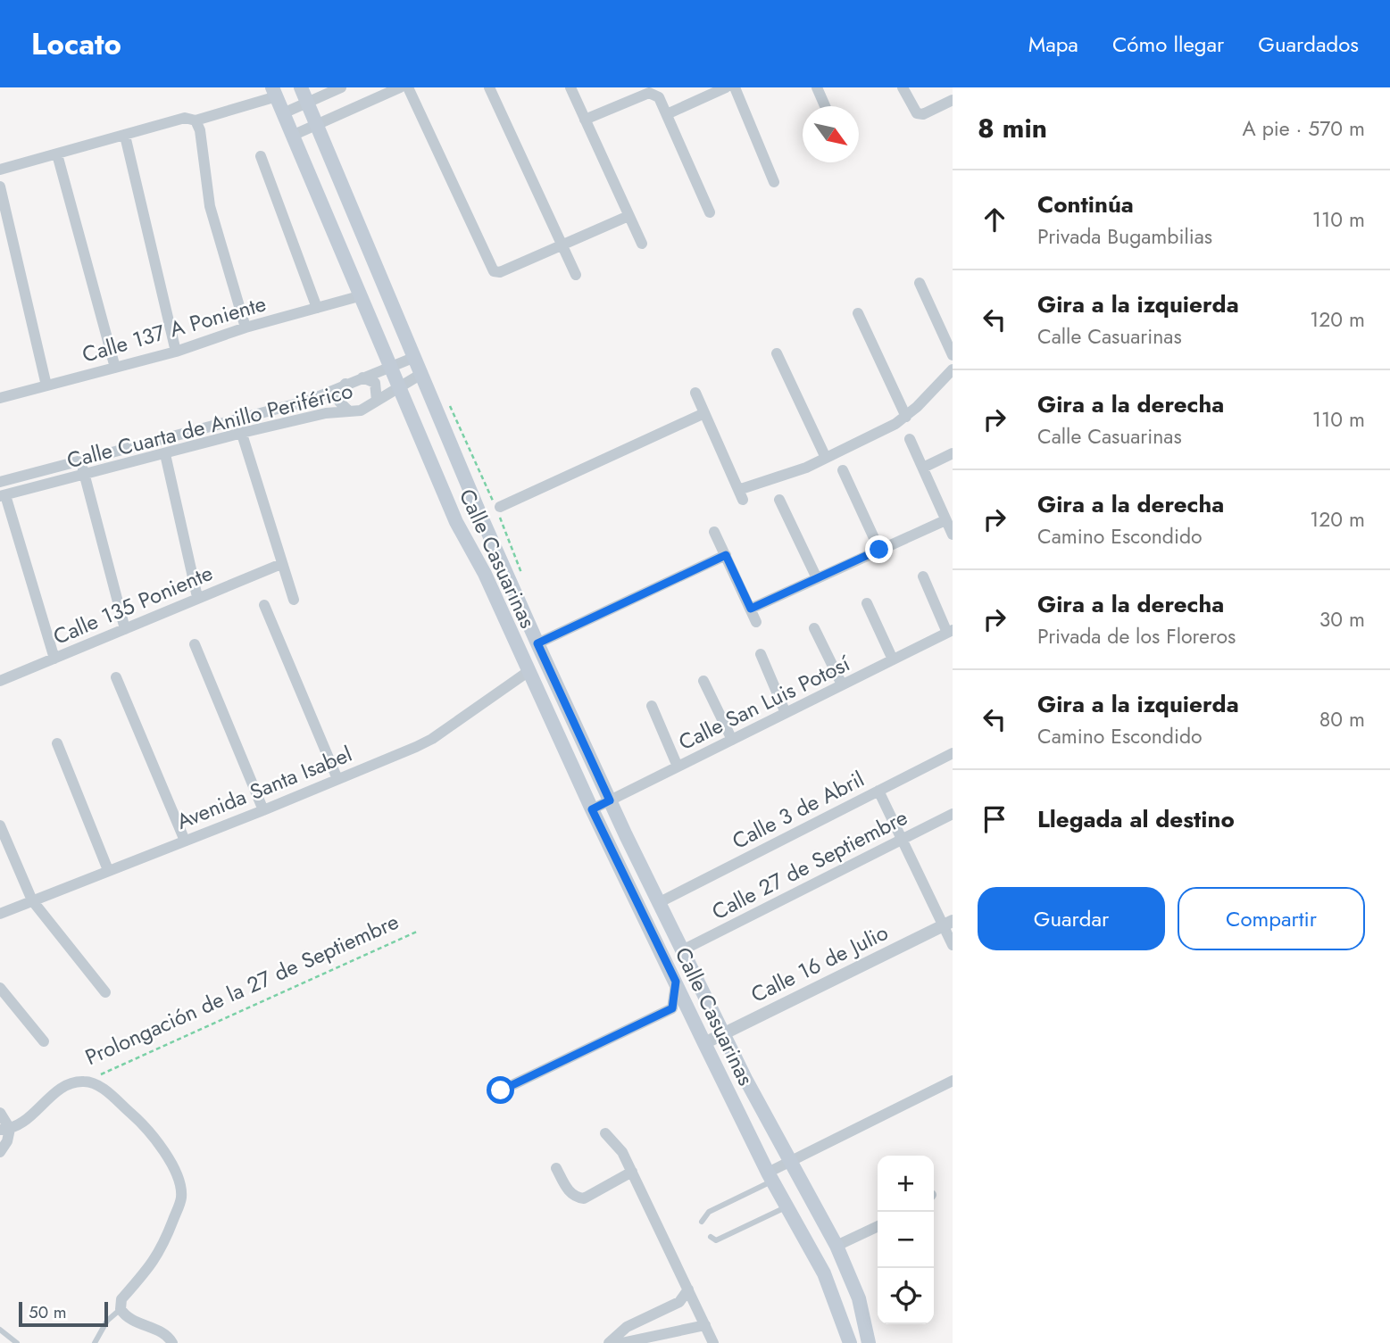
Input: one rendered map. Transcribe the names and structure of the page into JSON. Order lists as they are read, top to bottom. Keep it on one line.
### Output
{"streets":{"main road":["Calle Casuarinas"],"street":["Calle 137 A Poniente","Calle Cuarta de Anillo Periférico","Calle 135 Poniente","Calle San Luis Potosí","Avenida Santa Isabel","Calle 3 de Abril","Calle 27 de Septiembre","Calle 16 de Julio","Prolongación de la 27 de Septiembre"]},"crossings":[["Calle 137 A Poniente","Calle Casuarinas"],["Calle Cuarta de Anillo Periférico","Calle Casuarinas"],["Calle Casuarinas","Calle San Luis Potosí"],["Calle Casuarinas","Avenida Santa Isabel"],["Calle Casuarinas","Calle 3 de Abril"],["Calle Casuarinas","Calle 27 de Septiembre"],["Calle Casuarinas","Calle 16 de Julio"]],"scale_bar":"50 m","north":"bottom right","page":{"header":"Locato","nav":["Mapa","Cómo llegar","Guardados"],"heading":["8 min","A pie · 570 m"],"list":[["Continúa","Privada Bugambilias","110 m"],["Gira a la izquierda","Calle Casuarinas","120 m"],["Gira a la derecha","Calle Casuarinas","110 m"],["Gira a la derecha","Camino Escondido","120 m"],["Gira a la derecha","Privada de los Floreros","30 m"],["Gira a la izquierda","Camino Escondido","80 m"],"Llegada al destino"],"buttons":["Guardar","Compartir"],"map_buttons":["+","−"],"scale":"50 m"}}
